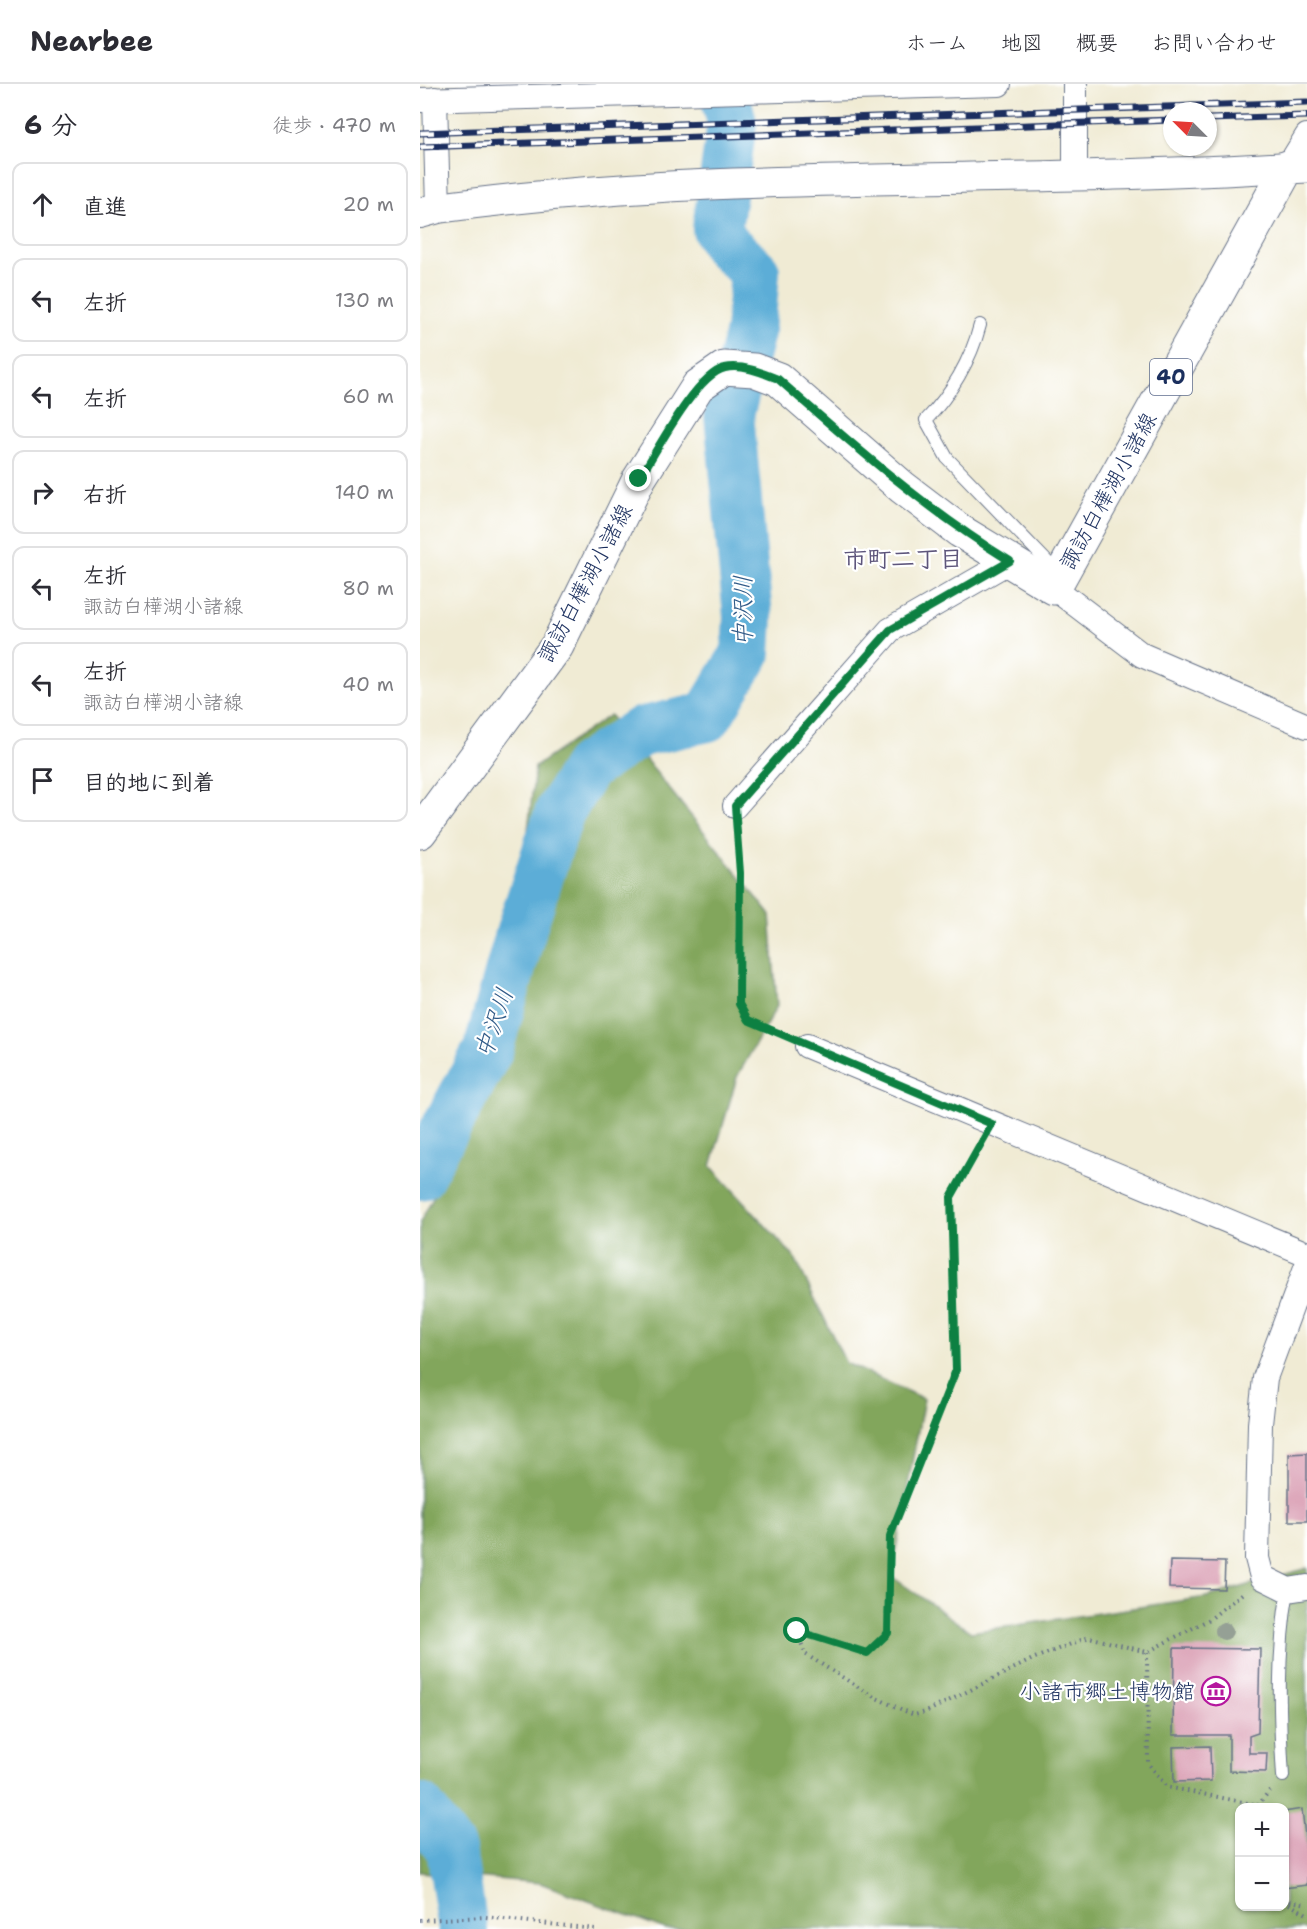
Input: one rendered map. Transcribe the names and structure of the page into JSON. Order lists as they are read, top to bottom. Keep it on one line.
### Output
{"streets":{"main road":["40","諏訪白樺湖小諸線"]},"districts":["市町二丁目"],"water":["中沢川"],"places":{"museum":["小諸市郷土博物館"]},"north":"top left","page":{"header":"Nearbee","nav":["ホーム","地図","概要","お問い合わせ"],"heading":["6 分","徒歩 · 470 m"],"list":[["直進","20 m"],["左折","130 m"],["左折","60 m"],["右折","140 m"],["左折","諏訪白樺湖小諸線","80 m"],["左折","諏訪白樺湖小諸線","40 m"],"目的地に到着"],"map_buttons":["+","−"]}}
